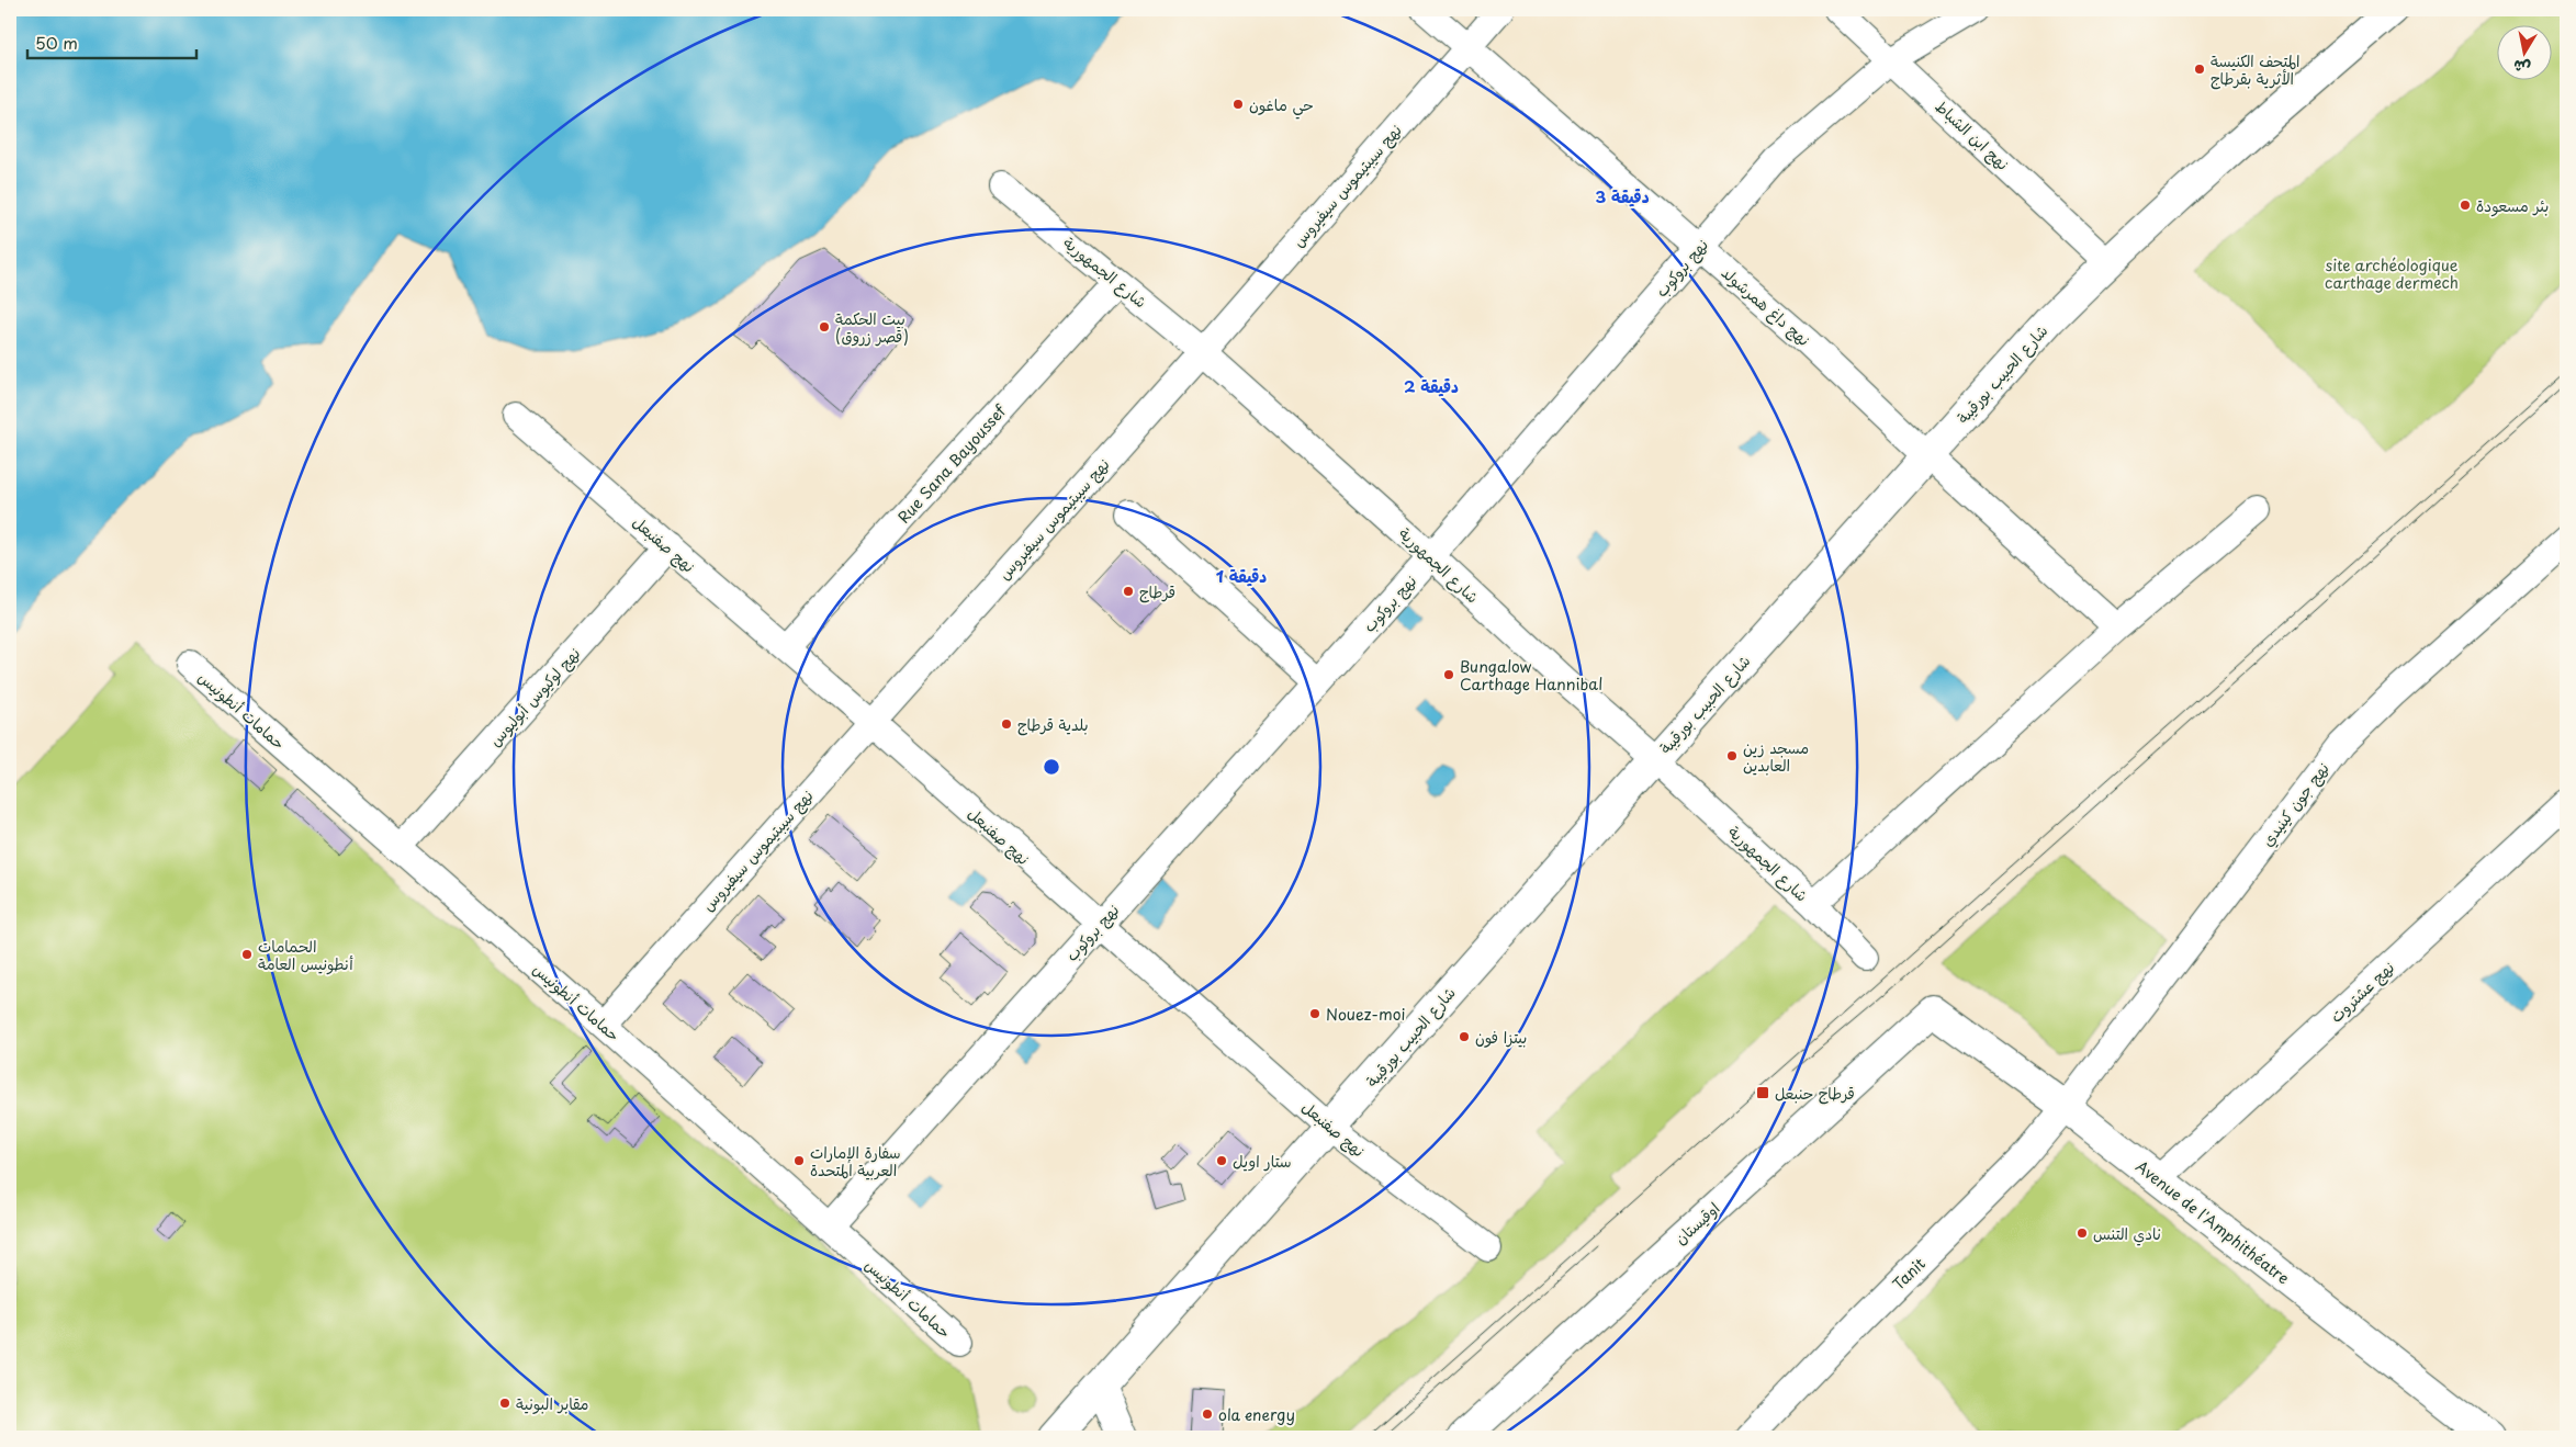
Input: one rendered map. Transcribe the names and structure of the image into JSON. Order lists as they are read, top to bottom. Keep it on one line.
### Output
{"streets":{"main road":["شارع الحبيب بورقيبة","Avenue de l'Amphithéatre","اوقيستان"],"street":["نهج ابن الشباط","نهج سيبتيموس سيفيروس","نهج بروكوب","شارع الجمهورية","نهج داغ همرشولد","Rue Sana Bayoussef","نهج صفنبعل","نهج لوكيوس أبوليوس","حمامات أنطونيس","نهج جون كينيدي","نهج عشتروت","Tanit"]},"crossings":[["نهج ابن الشباط","نهج بروكوب"],["نهج ابن الشباط","شارع الحبيب بورقيبة"],["نهج سيبتيموس سيفيروس","شارع الجمهورية"],["نهج سيبتيموس سيفيروس","نهج داغ همرشولد"],["نهج سيبتيموس سيفيروس","نهج صفنبعل"],["نهج سيبتيموس سيفيروس","حمامات أنطونيس"],["نهج بروكوب","شارع الجمهورية"],["نهج بروكوب","نهج داغ همرشولد"],["نهج بروكوب","نهج صفنبعل"],["نهج بروكوب","حمامات أنطونيس"],["شارع الجمهورية","شارع الحبيب بورقيبة"],["شارع الجمهورية","Rue Sana Bayoussef"],["نهج داغ همرشولد","شارع الحبيب بورقيبة"],["شارع الحبيب بورقيبة","نهج صفنبعل"],["Rue Sana Bayoussef","نهج صفنبعل"],["نهج صفنبعل","نهج لوكيوس أبوليوس"],["نهج لوكيوس أبوليوس","حمامات أنطونيس"],["نهج جون كينيدي","Avenue de l'Amphithéatre"],["نهج جون كينيدي","Tanit"],["نهج عشتروت","Avenue de l'Amphithéatre"],["Avenue de l'Amphithéatre","اوقيستان"],["Avenue de l'Amphithéatre","Tanit"]],"parks":["site archéologique carthage dermech"],"places":{"other":["المتحف الكنيسة الأثرية بقرطاج","حي ماغون","بئر مسعودة","بيت الحكمة (قصر زروق)","قرطاج","Bungalow Carthage Hannibal","بلدية قرطاج","مسجد زين العابدين","الحمامات أنطونيس العامة","Nouez-moi","بيتزا فون","سفارة الإمارات العربية المتحدة","ستار اويل","نادي التنس","مقابر البونية","ola energy"],"transit":["قرطاج حنبعل"]},"scale_bar":"50 m","north":"bottom","rings":["3 دقيقة","2 دقيقة","1 دقيقة"]}
